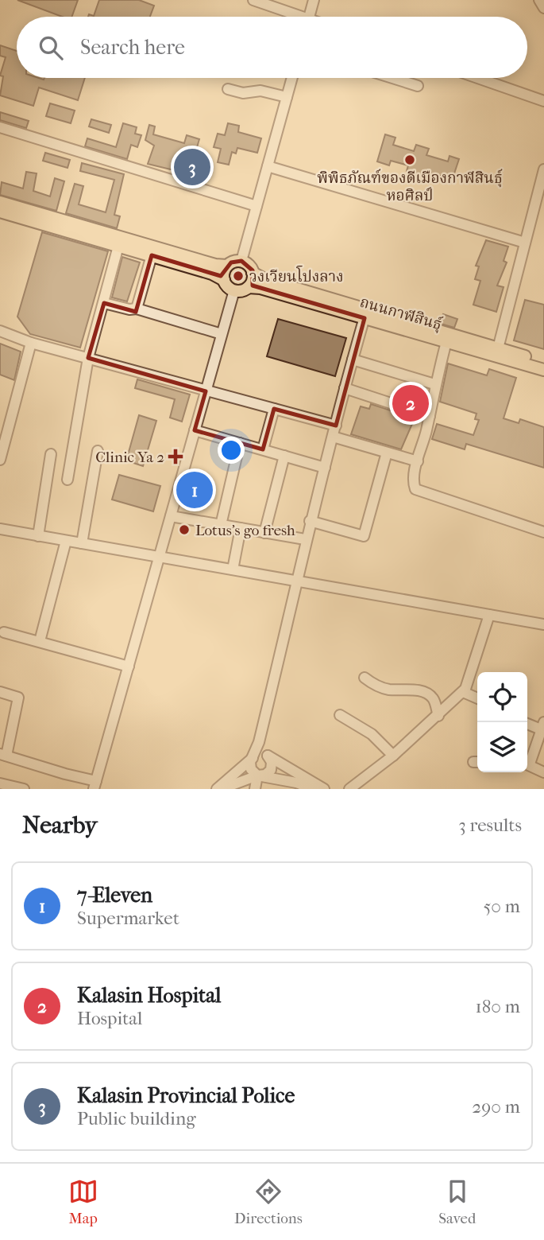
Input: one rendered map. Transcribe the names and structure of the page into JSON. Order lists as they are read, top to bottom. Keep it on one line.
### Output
{"streets":{"main road":["ถนนกาฬสินธุ์"]},"places":{"other":["พิพิธภัณฑ์ของดีเมืองกาฬสินธุ์ หอศิลป์","วงเวียนโปงลาง","Lotus's go fresh"],"health":["Clinic Ya 2"]},"page":{"search":"Search here","pins":["3","2","1"],"heading":["Nearby","3 results"],"list":[{"mark":"1","name":"7-Eleven","note":"Supermarket","value":"50 m"},{"mark":"2","name":"Kalasin Hospital","note":"Hospital","value":"180 m"},{"mark":"3","name":"Kalasin Provincial Police","note":"Public building","value":"290 m"}],"nav":["Map","Directions","Saved"]}}
